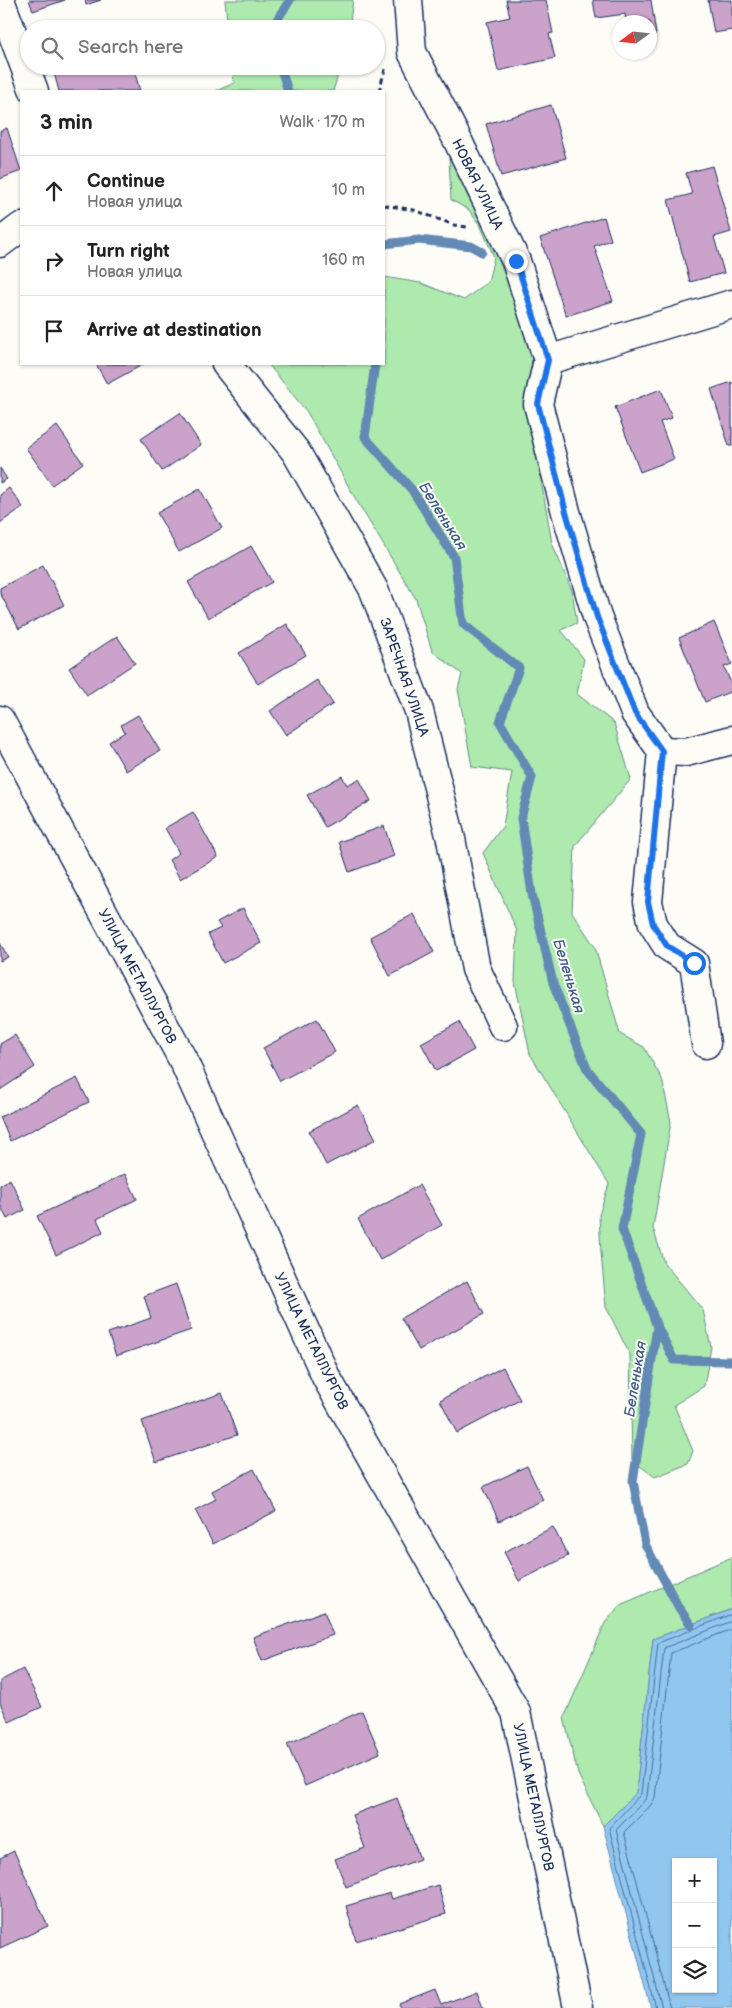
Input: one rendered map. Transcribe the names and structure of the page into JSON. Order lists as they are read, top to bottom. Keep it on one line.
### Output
{"streets":{"street":["НОВАЯ УЛИЦА","ЗАРЕЧНАЯ УЛИЦА","УЛИЦА МЕТАЛЛУРГОВ"]},"water":["Беленькая"],"north":"left","page":{"search":"Search here","heading":["3 min","Walk · 170 m"],"list":[["Continue","Новая улица","10 m"],["Turn right","Новая улица","160 m"],"Arrive at destination"],"map_buttons":["+","−"]}}
